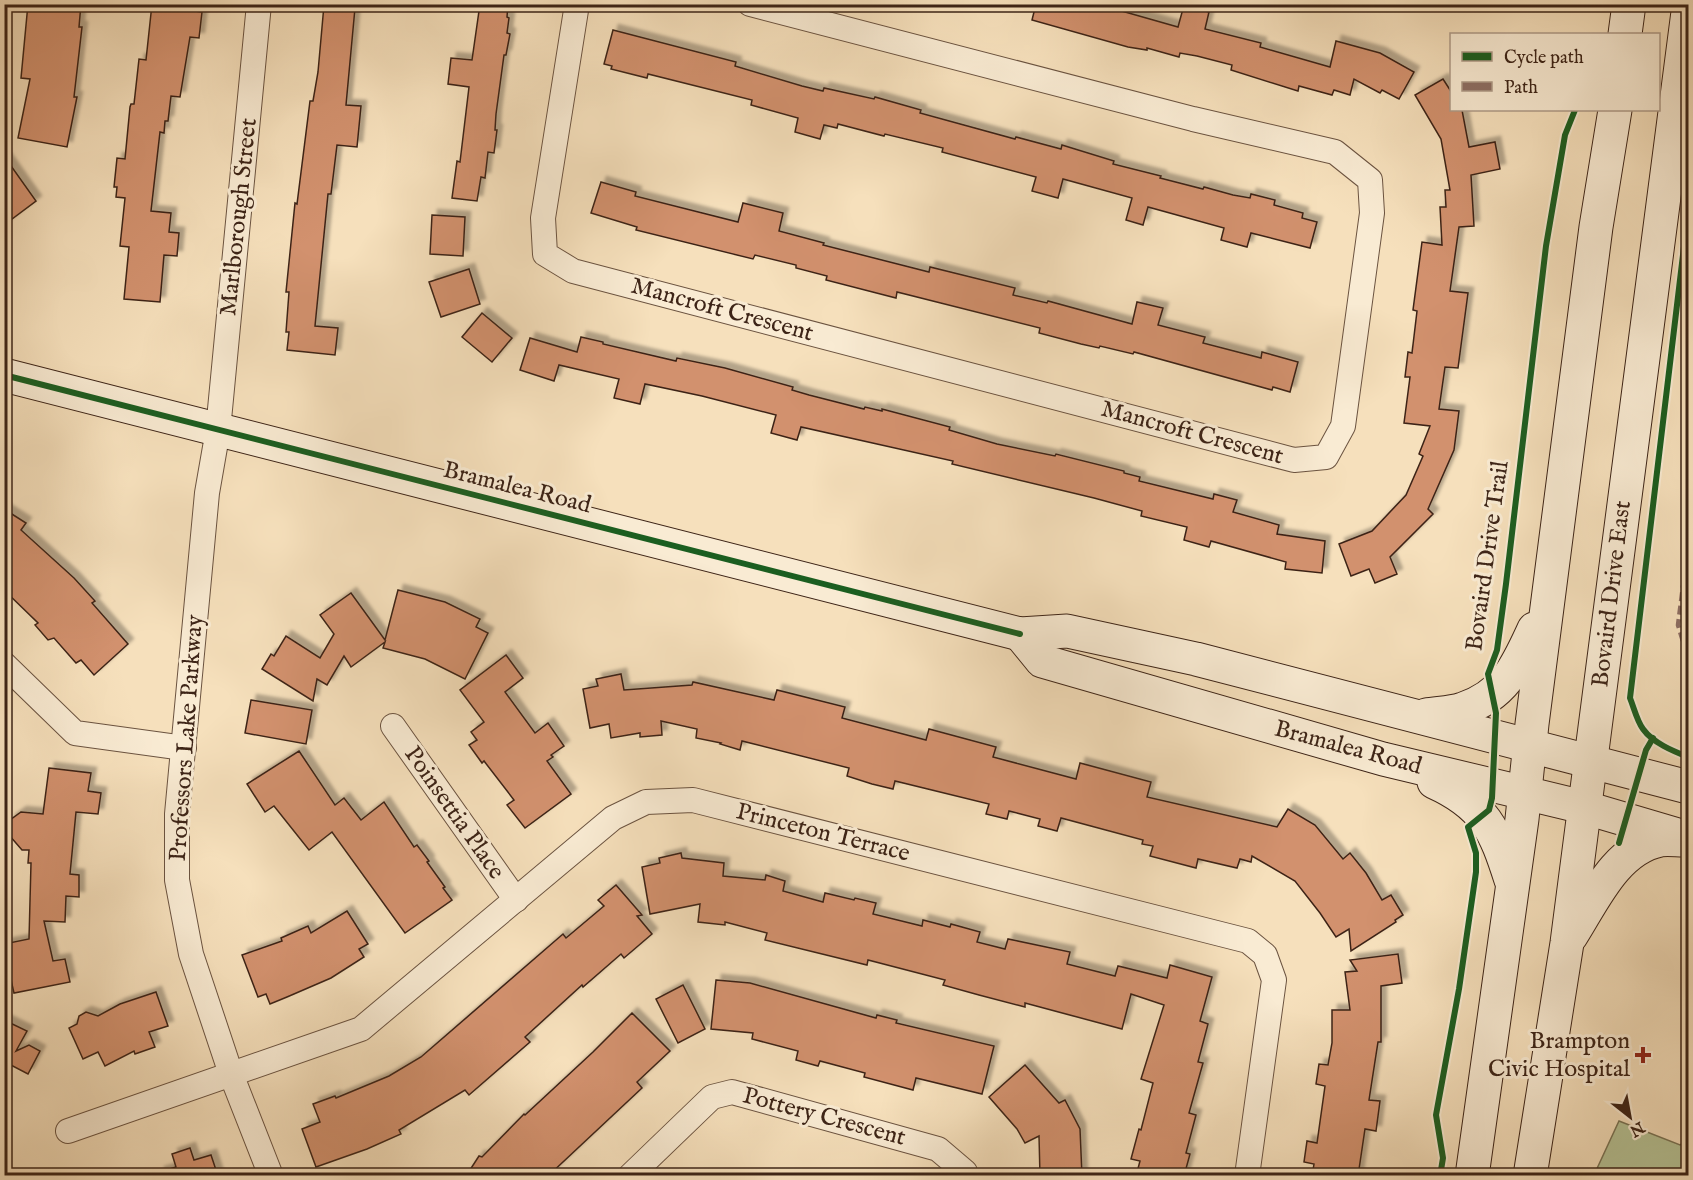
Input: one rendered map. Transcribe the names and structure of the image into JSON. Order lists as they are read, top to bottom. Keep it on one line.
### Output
{"streets":{"main road":["Bramalea Road","Bovaird Drive East"],"street":["Marlborough Street","Mancroft Crescent","Professors Lake Parkway","Poinsettia Place","Princeton Terrace","Pottery Crescent"],"cycle path":["Bovaird Drive Trail"]},"crossings":[["Marlborough Street","Bramalea Road"],["Marlborough Street","Professors Lake Parkway"],["Bramalea Road","Bovaird Drive East"],["Bramalea Road","Professors Lake Parkway"],["Professors Lake Parkway","Princeton Terrace"],["Poinsettia Place","Princeton Terrace"]],"places":{"health":["Brampton Civic Hospital"]},"legend":["Cycle path","Path"],"north":"bottom right"}
